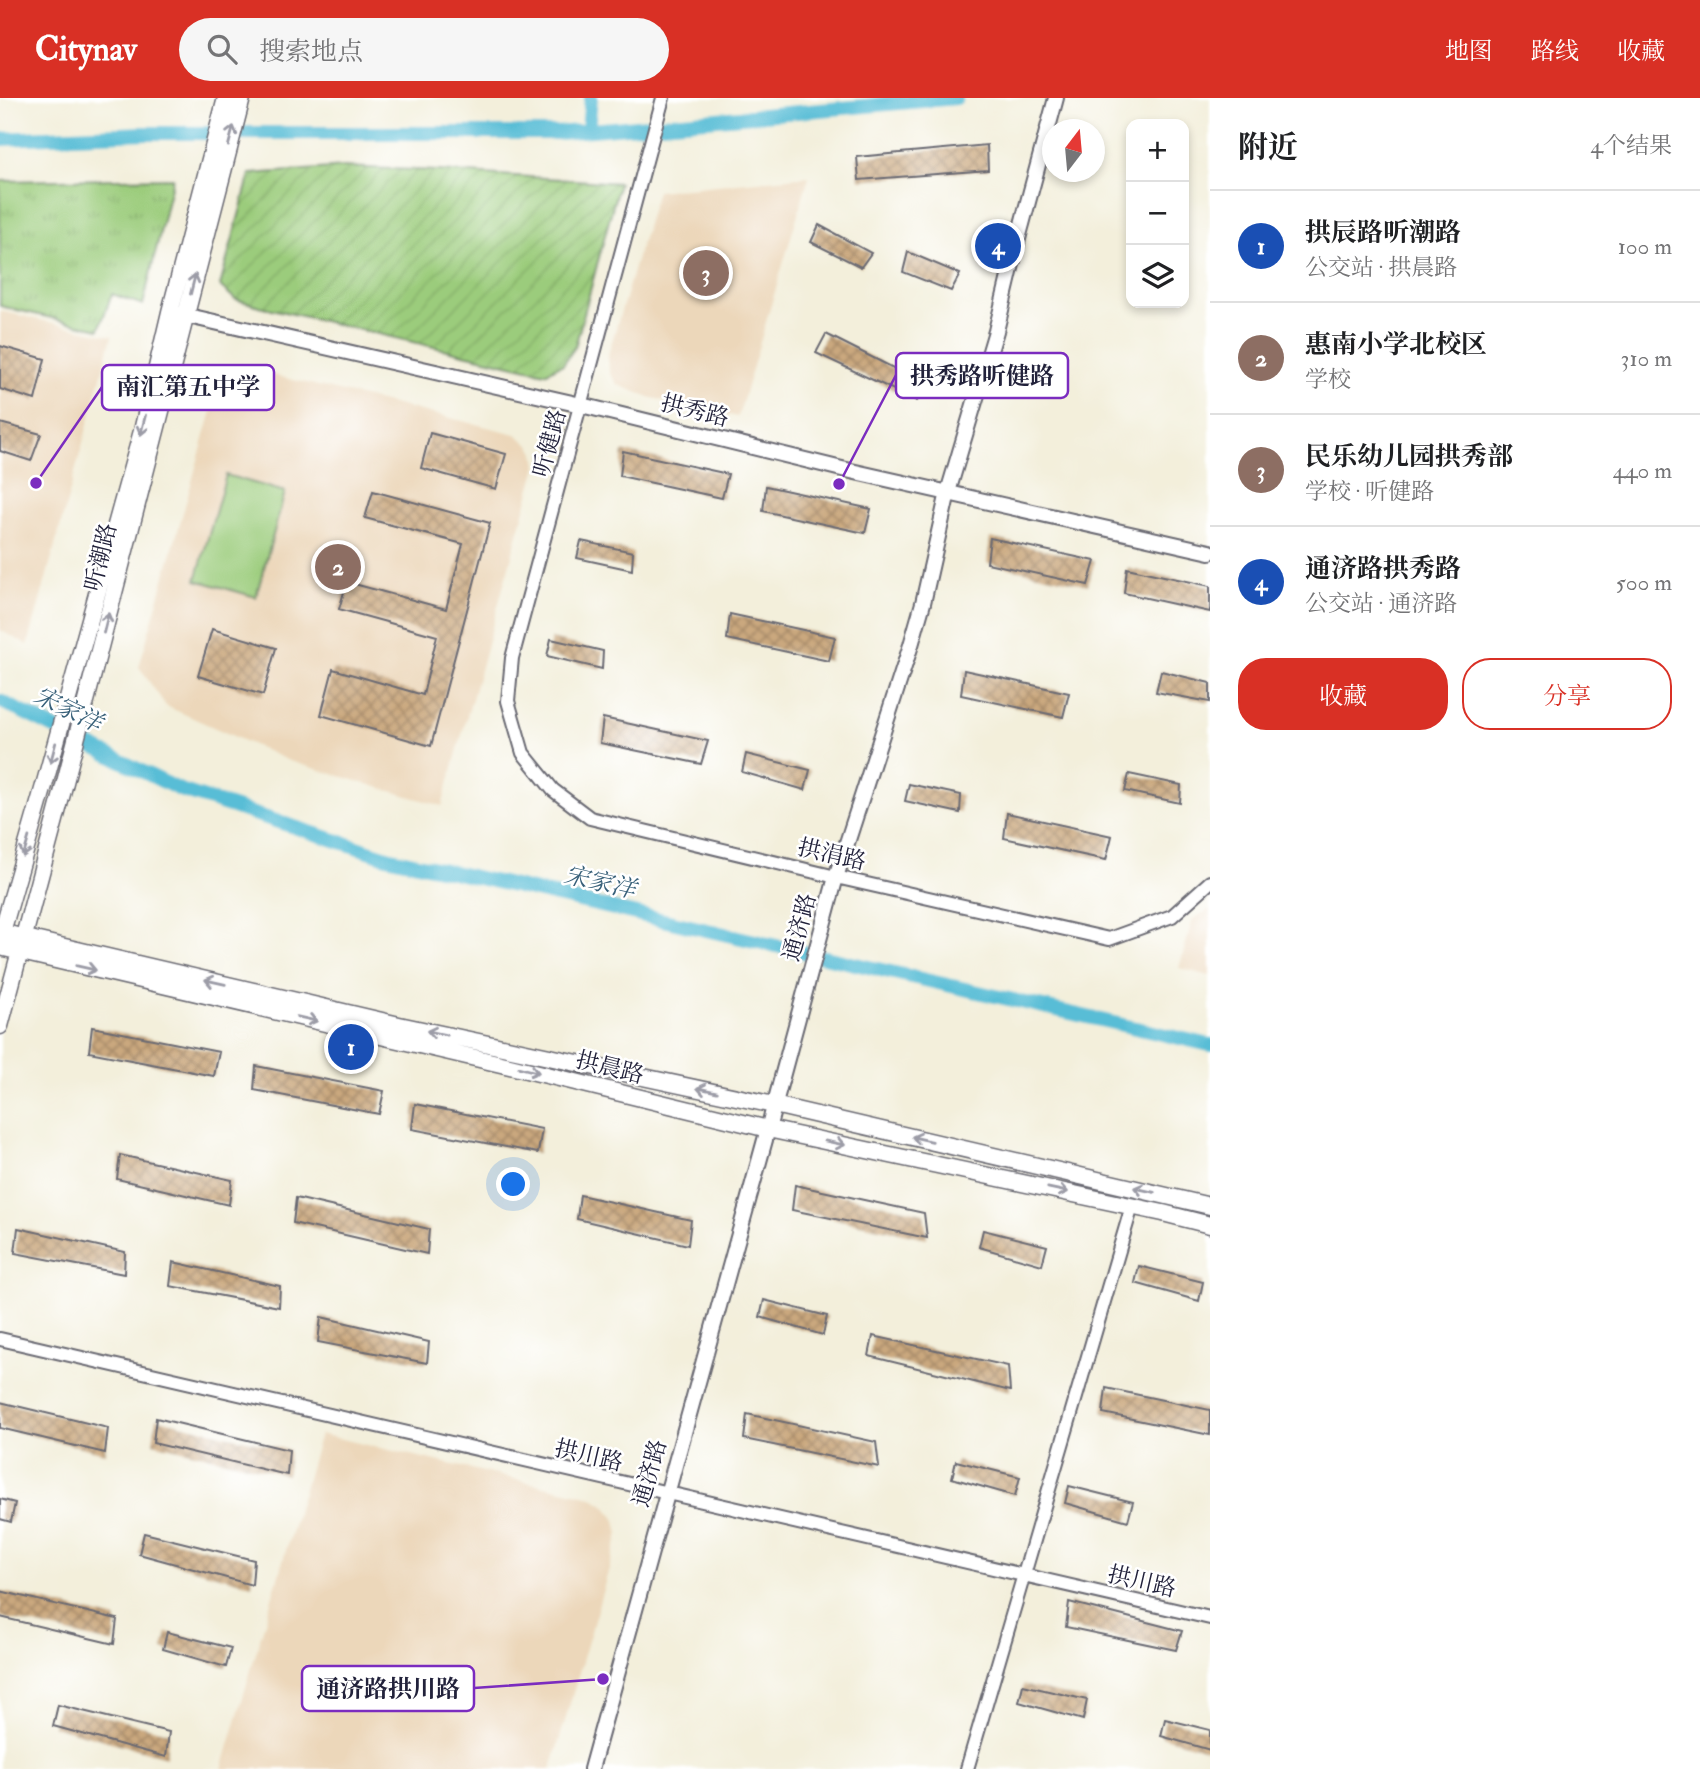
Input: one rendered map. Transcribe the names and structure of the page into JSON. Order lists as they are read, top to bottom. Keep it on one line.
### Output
{"streets":{"main road":["听潮路","拱晨路"],"street":["拱秀路","听健路","拱涓路","通济路","拱川路"]},"crossings":[["拱秀路","听健路"],["拱秀路","听潮路"],["拱秀路","通济路"],["听健路","拱涓路"],["听潮路","拱晨路"],["拱涓路","通济路"],["通济路","拱晨路"],["通济路","拱川路"]],"water":["宋家洋"],"places":["南汇第五中学","拱秀路听健路","通济路拱川路"],"north":"top","page":{"header":"Citynav","search":"搜索地点","nav":["地图","路线","收藏"],"heading":["附近","4个结果"],"map_buttons":["+","−"],"list":[{"mark":"1","name":"拱辰路听潮路","note":"公交站 · 拱晨路","value":"100 m"},{"mark":"2","name":"惠南小学北校区","note":"学校","value":"310 m"},{"mark":"3","name":"民乐幼儿园拱秀部","note":"学校 · 听健路","value":"440 m"},{"mark":"4","name":"通济路拱秀路","note":"公交站 · 通济路","value":"500 m"}],"pins":["4","3","2","1"],"buttons":["收藏","分享"]}}
